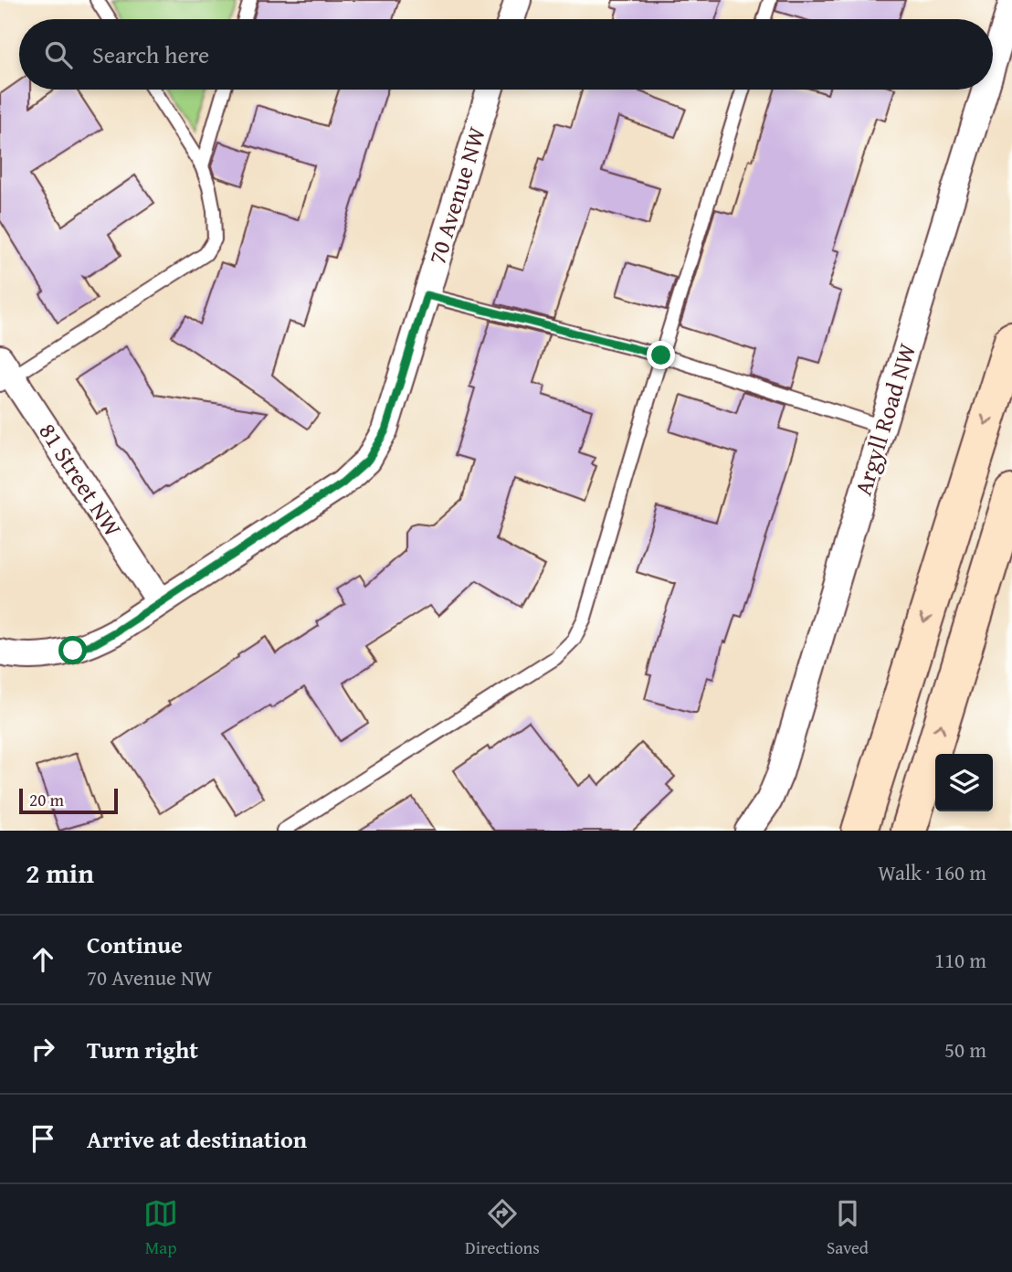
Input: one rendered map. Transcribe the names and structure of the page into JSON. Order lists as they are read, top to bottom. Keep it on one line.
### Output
{"streets":{"street":["70 Avenue NW","Argyll Road NW","81 Street NW"]},"crossings":[["70 Avenue NW","81 Street NW"]],"scale_bar":"20 m","page":{"search":"Search here","scale":"20 m","heading":["2 min","Walk · 160 m"],"list":[["Continue","70 Avenue NW","110 m"],["Turn right","50 m"],"Arrive at destination"],"nav":["Map","Directions","Saved"]}}
